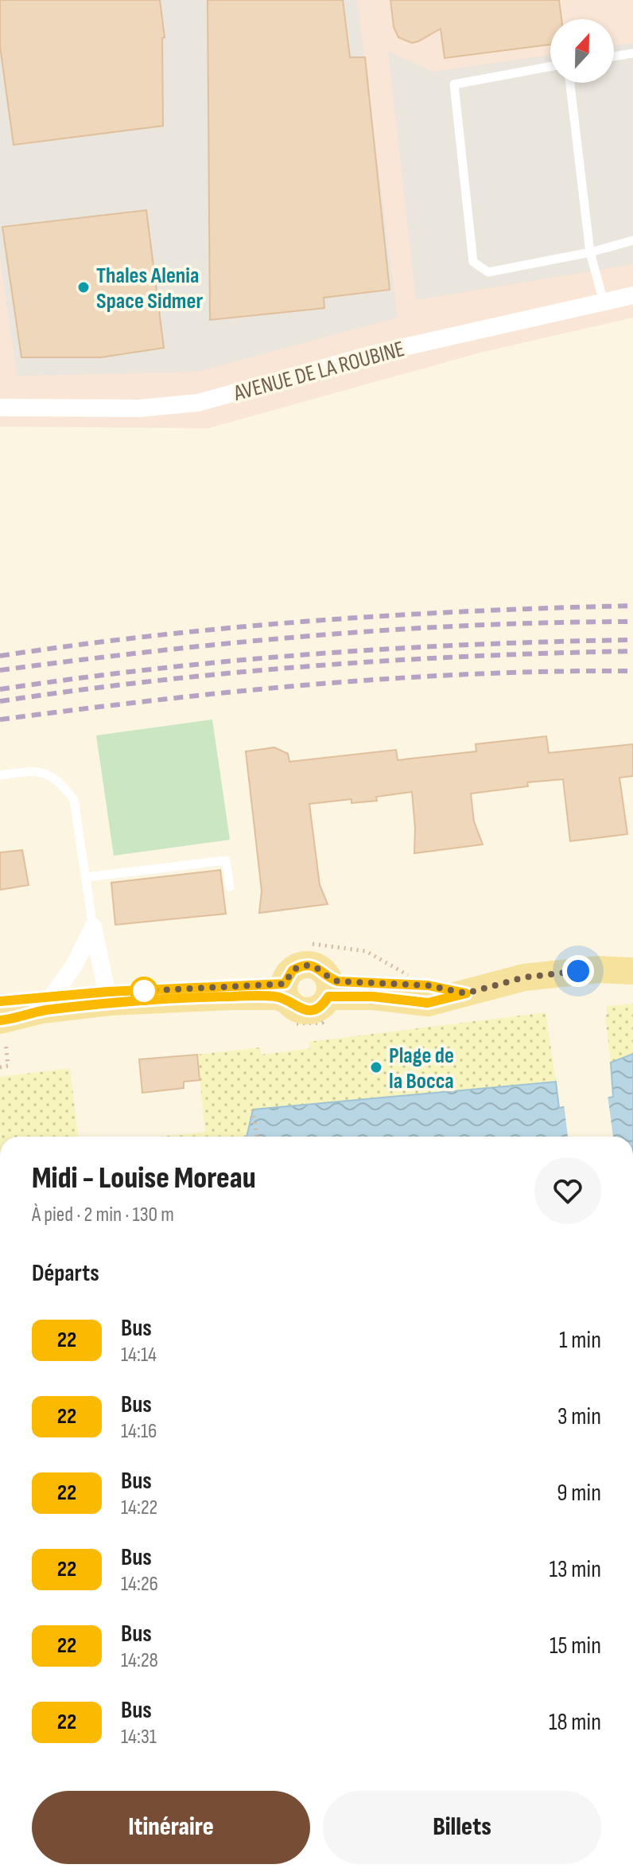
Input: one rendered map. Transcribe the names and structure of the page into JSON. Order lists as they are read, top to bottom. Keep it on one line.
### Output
{"streets":{"street":["AVENUE DE LA ROUBINE"]},"places":["Thales Alenia Space Sidmer","Plage de la Bocca"],"lines":["bus line 22"],"north":"top","page":{"heading":[["Midi - Louise Moreau","À pied · 2 min · 130 m"],"Départs"],"list":[{"mark":"22","name":"Bus","note":"14:14","value":"1 min"},{"mark":"22","name":"Bus","note":"14:16","value":"3 min"},{"mark":"22","name":"Bus","note":"14:22","value":"9 min"},{"mark":"22","name":"Bus","note":"14:26","value":"13 min"},{"mark":"22","name":"Bus","note":"14:28","value":"15 min"},{"mark":"22","name":"Bus","note":"14:31","value":"18 min"}],"buttons":["Itinéraire","Billets"]}}
